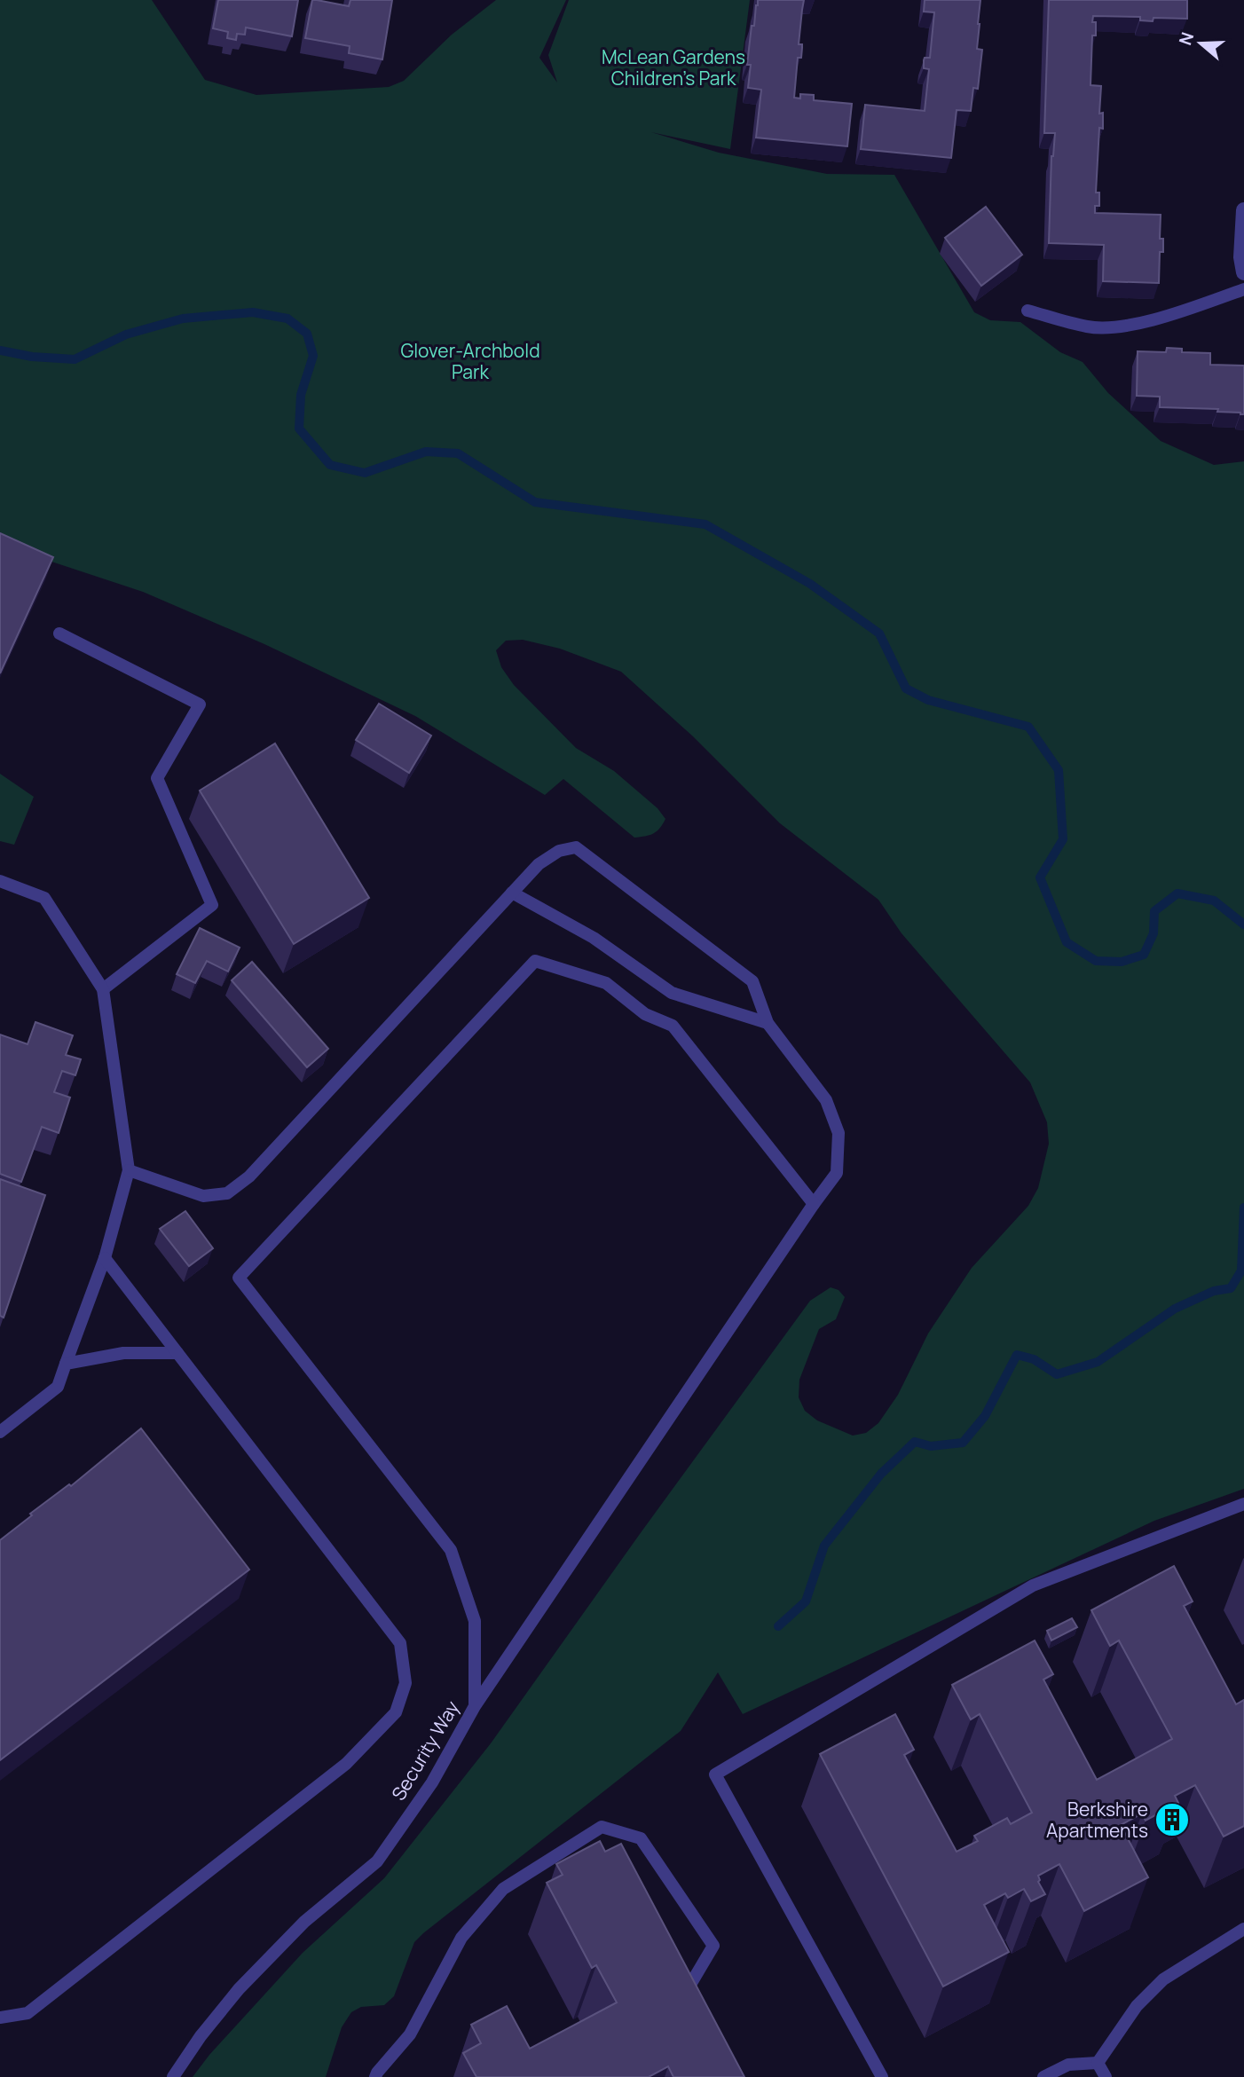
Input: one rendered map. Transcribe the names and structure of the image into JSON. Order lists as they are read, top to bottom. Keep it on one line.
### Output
{"streets":{"lane":["Security Way"]},"parks":["McLean Gardens Children's Park","Glover-Archbold Park"],"places":{"building":["Berkshire Apartments"]},"north":"left"}
